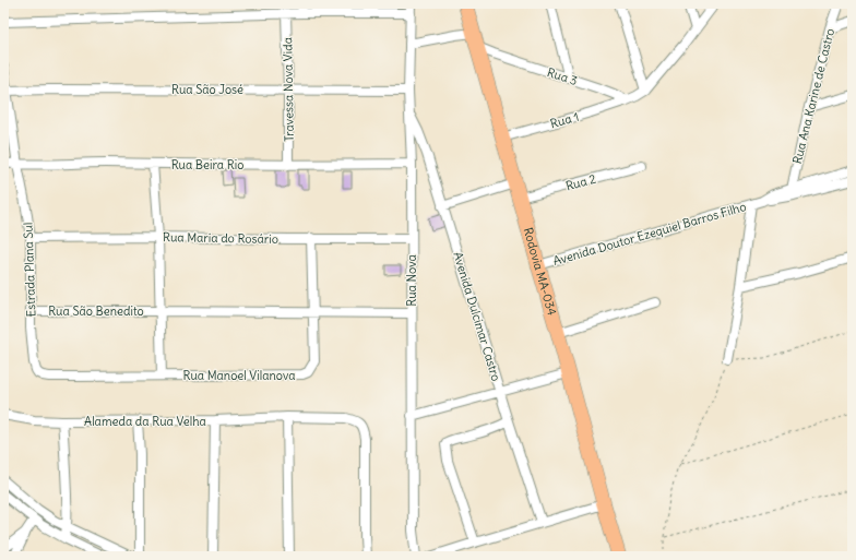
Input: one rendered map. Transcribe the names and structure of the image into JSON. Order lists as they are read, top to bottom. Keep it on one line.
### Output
{"streets":{"main road":["Rodovia MA-034"],"street":["Rua 3","Rua São José","Travessa Nova Vida","Rua Ana Karine de Castro","Rua 1","Rua Beira Rio","Rua 2","Avenida Doutor Ezequiel Barros Filho","Rua Maria do Rosário","Estrada Plana Sul","Rua Nova","Rua São Benedito","Avenida Dulcimar Castro","Rua Manoel Vilanova","Alameda da Rua Velha"]},"crossings":[["Rua 3","Rua 1"],["Rua 3","Rodovia MA-034"],["Rua São José","Travessa Nova Vida"],["Rua São José","Estrada Plana Sul"],["Rua São José","Rua Nova"],["Travessa Nova Vida","Rua Beira Rio"],["Rua Ana Karine de Castro","Avenida Doutor Ezequiel Barros Filho"],["Rua 1","Rodovia MA-034"],["Rua Beira Rio","Estrada Plana Sul"],["Rua Beira Rio","Rua Nova"],["Rua 2","Rodovia MA-034"],["Avenida Doutor Ezequiel Barros Filho","Rodovia MA-034"],["Rua Maria do Rosário","Estrada Plana Sul"],["Rua Maria do Rosário","Rua Nova"],["Rua Maria do Rosário","Rua Manoel Vilanova"],["Estrada Plana Sul","Rua São Benedito"],["Estrada Plana Sul","Rua Manoel Vilanova"],["Rua Nova","Rua São Benedito"],["Rua Nova","Avenida Dulcimar Castro"],["Rua São Benedito","Rua Manoel Vilanova"]]}
